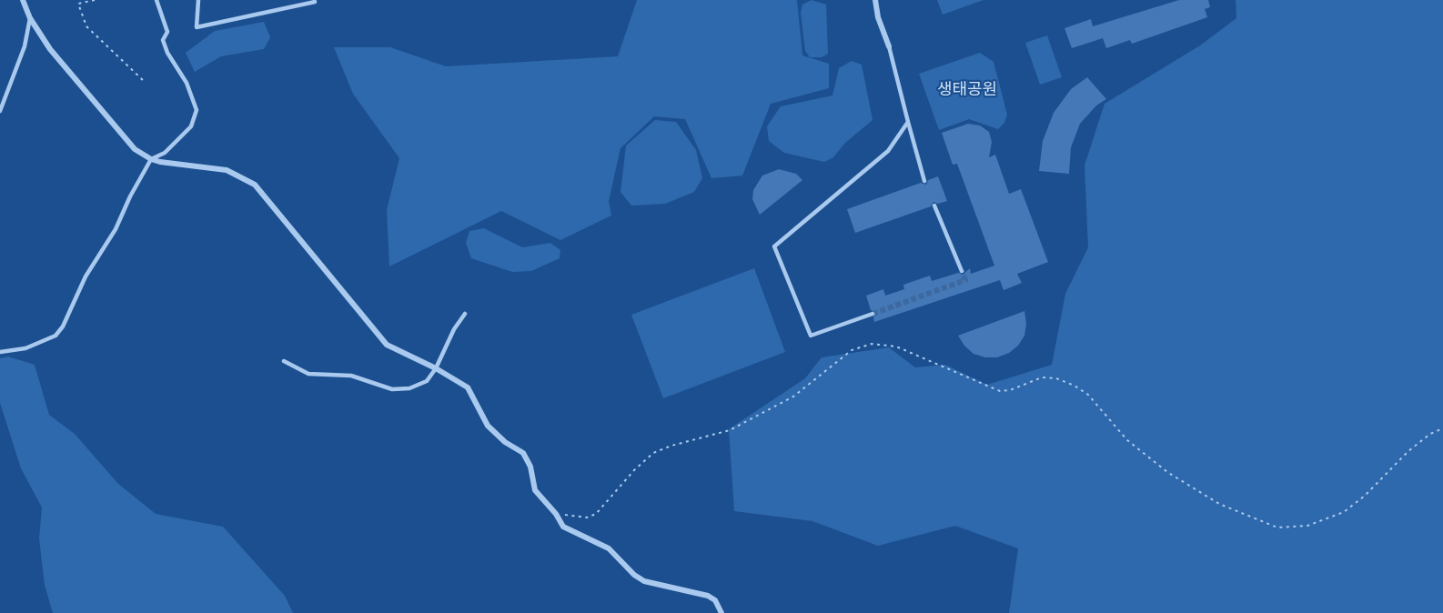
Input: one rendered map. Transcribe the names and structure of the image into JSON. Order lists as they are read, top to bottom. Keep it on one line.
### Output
{"parks":["생태공원"]}
